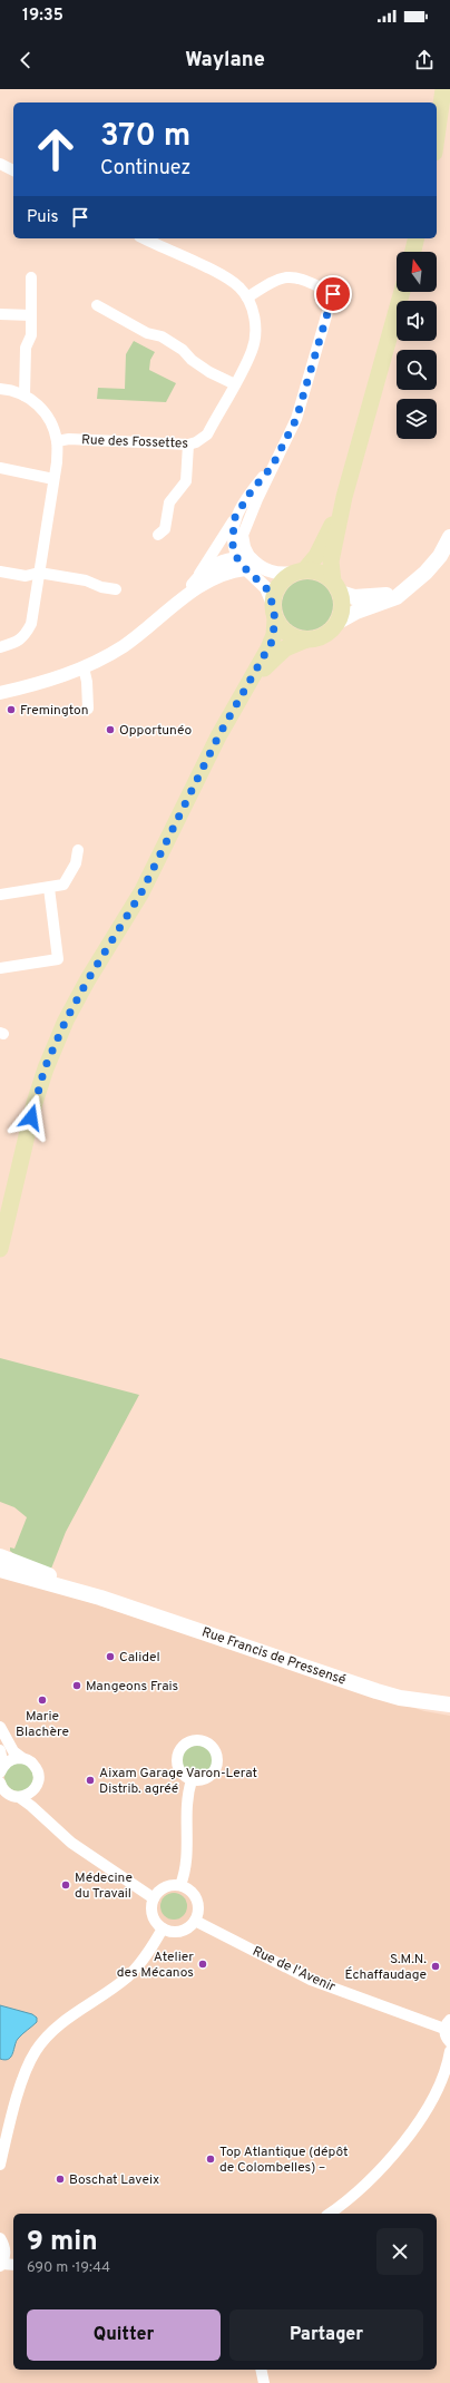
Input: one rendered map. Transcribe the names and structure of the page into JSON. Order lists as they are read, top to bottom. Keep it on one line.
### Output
{"streets":{"main road":["Rue Francis de Pressensé"],"street":["Rue des Fossettes","Rue de l'Avenir"]},"places":["Fremington","Opportunéo","Calidel","Mangeons Frais","Marie Blachère","Aixam Garage Varon-Lerat Distrib. agréé","Médecine du Travail","Atelier des Mécanos","S.M.N. Échaffaudage","Top Atlantique (dépôt de Colombelles) –","Boschat Laveix"],"north":"top","page":{"status":"19:35","header":"Waylane","turn":["370 m","Continuez"],"then":"Puis","heading":["9 min","690 m · 19:44"],"buttons":["Quitter","Partager"]}}
